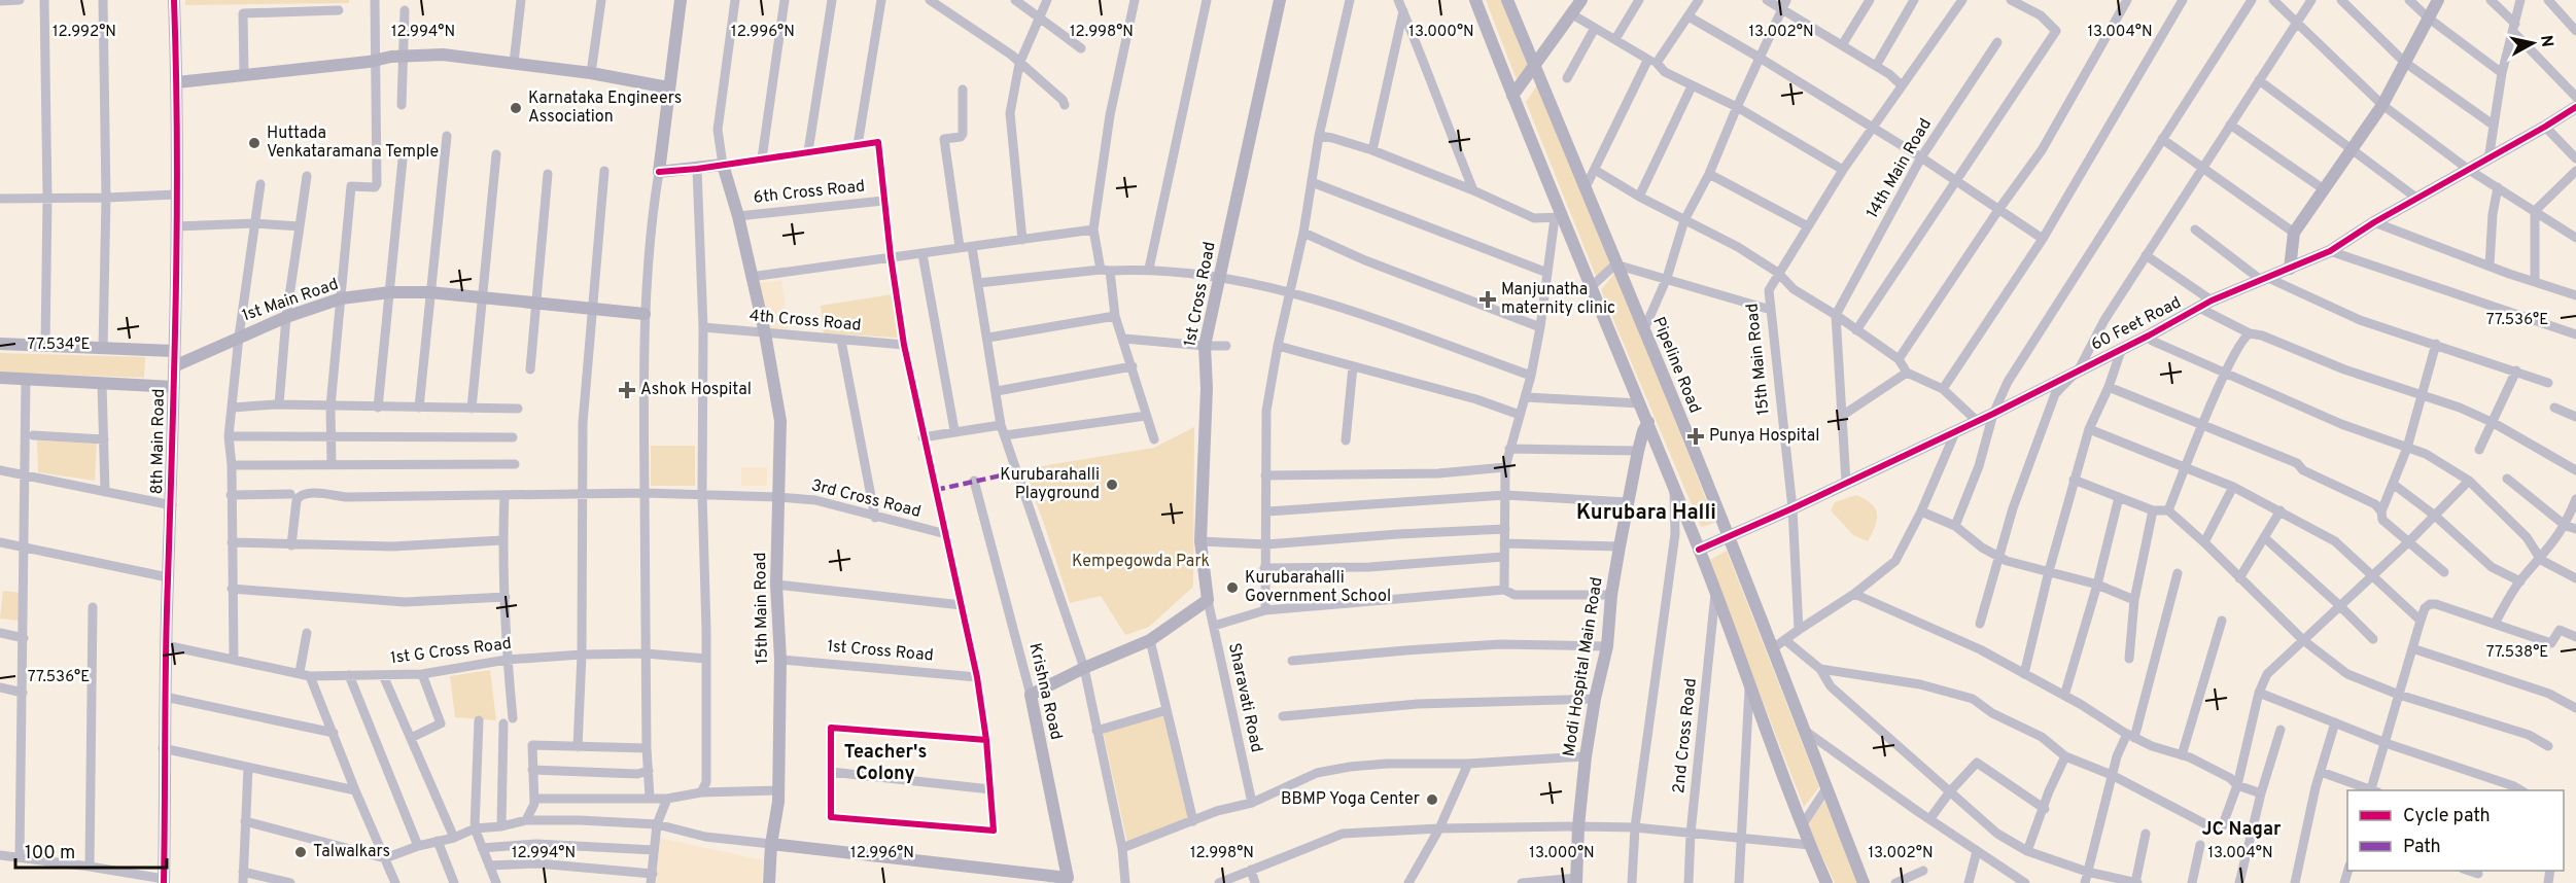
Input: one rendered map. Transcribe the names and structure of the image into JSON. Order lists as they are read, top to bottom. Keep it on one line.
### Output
{"streets":{"street":["14th Main Road","6th Cross Road","1st Cross Road","1st Main Road","4th Cross Road","60 Feet Road","15th Main Road","Pipeline Road","8th Main Road","3rd Cross Road","1st G Cross Road","Modi Hospital Main Road","Krishna Road","Sharavati Road","2nd Cross Road"]},"crossings":[["6th Cross Road","15th Main Road"],["1st Cross Road","15th Main Road"],["1st Cross Road","Sharavati Road"],["1st Main Road","8th Main Road"],["4th Cross Road","15th Main Road"],["60 Feet Road","15th Main Road"],["60 Feet Road","Pipeline Road"],["15th Main Road","3rd Cross Road"],["8th Main Road","1st G Cross Road"]],"districts":["Kurubara Halli","Teacher's Colony","JC Nagar"],"parks":["Kempegowda Park"],"places":{"other":["Karnataka Engineers Association","Huttada Venkataramana Temple","Kurubarahalli Playground","Kurubarahalli Government School","BBMP Yoga Center","Talwalkars"],"health":["Manjunatha maternity clinic","Ashok Hospital","Punya Hospital"]},"legend":["Cycle path","Path"],"scale_bar":"100 m","north":"right","coordinates":["12.992°N","12.994°N","12.996°N","12.998°N","13.000°N","13.002°N","13.004°N","77.536°E","77.534°E","77.538°E"]}
